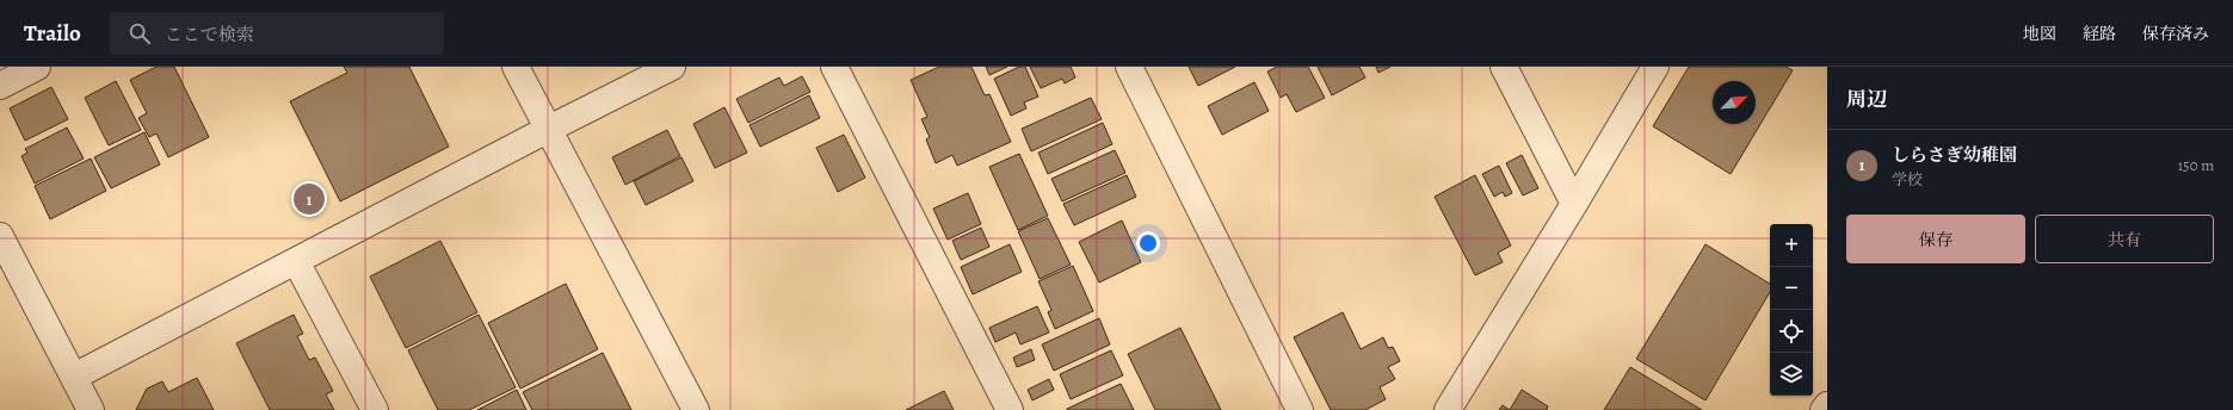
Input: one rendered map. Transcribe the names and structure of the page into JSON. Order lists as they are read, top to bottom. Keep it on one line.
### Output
{"north":"top right","page":{"header":"Trailo","search":"ここで検索","nav":["地図","経路","保存済み"],"heading":"周辺","list":[{"mark":"1","name":"しらさぎ幼稚園","note":"学校","value":"150 m"}],"pins":"1","buttons":["保存","共有"],"map_buttons":["+","−"]}}
